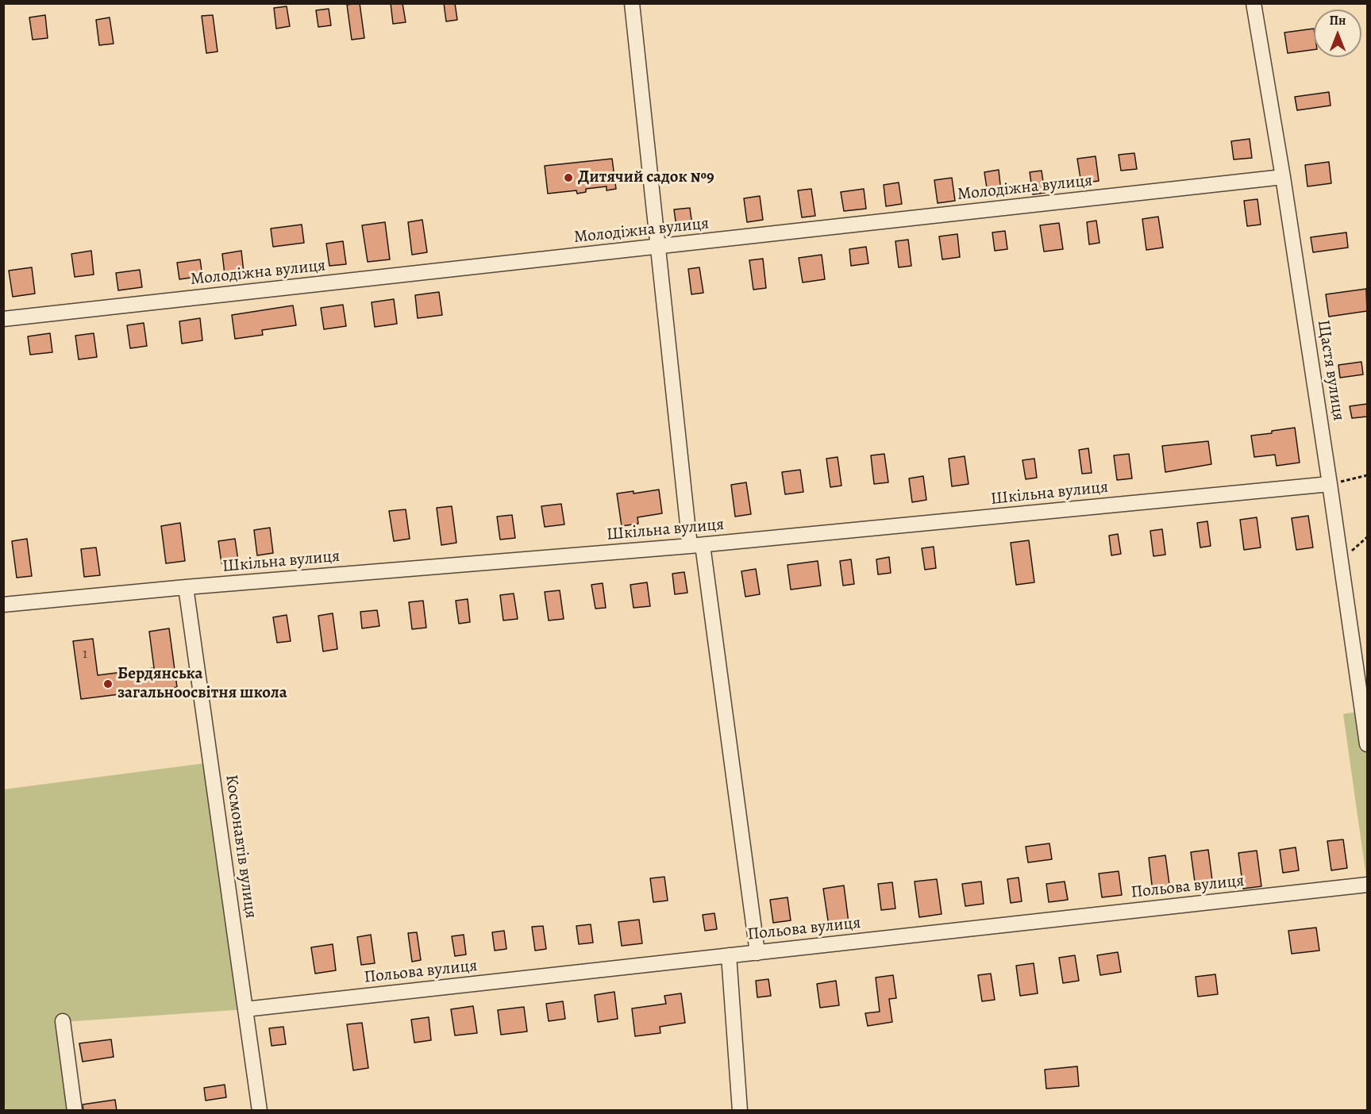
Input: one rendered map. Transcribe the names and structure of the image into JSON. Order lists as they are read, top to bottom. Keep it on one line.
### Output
{"streets":{"street":["Молодіжна вулиця","Щастя вулиця","Шкільна вулиця","Космонавтів вулиця","Польова вулиця"]},"crossings":[["Молодіжна вулиця","Щастя вулиця"],["Щастя вулиця","Шкільна вулиця"],["Шкільна вулиця","Космонавтів вулиця"],["Космонавтів вулиця","Польова вулиця"]],"places":["Дитячий садок №9","Бердянська загальноосвітня школа"],"house_numbers":["1"],"north":"top"}
